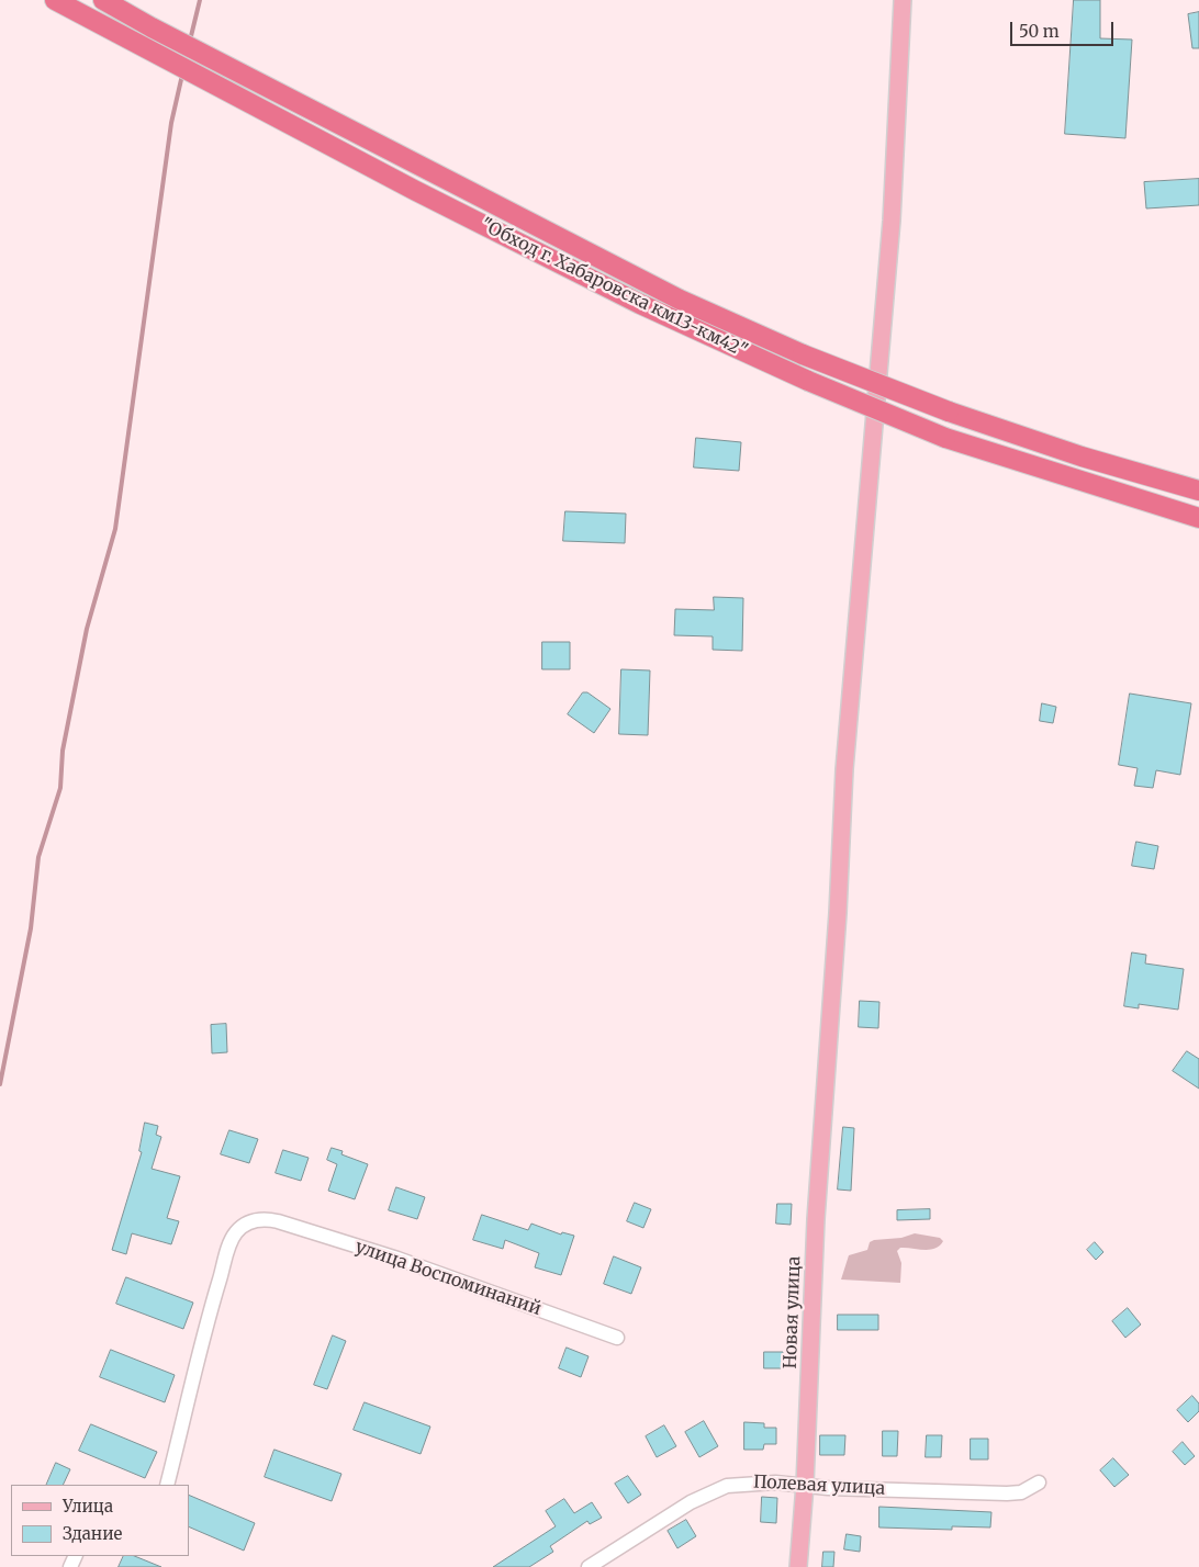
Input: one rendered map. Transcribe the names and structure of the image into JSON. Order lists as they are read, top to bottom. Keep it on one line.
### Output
{"streets":{"highway":["\"Обход г. Хабаровска км13-км42\""],"main road":["Новая улица"],"street":["улица Воспоминаний","Полевая улица"]},"crossings":[["Новая улица","Полевая улица"]],"legend":["Улица","Здание"],"scale_bar":"50 m"}
